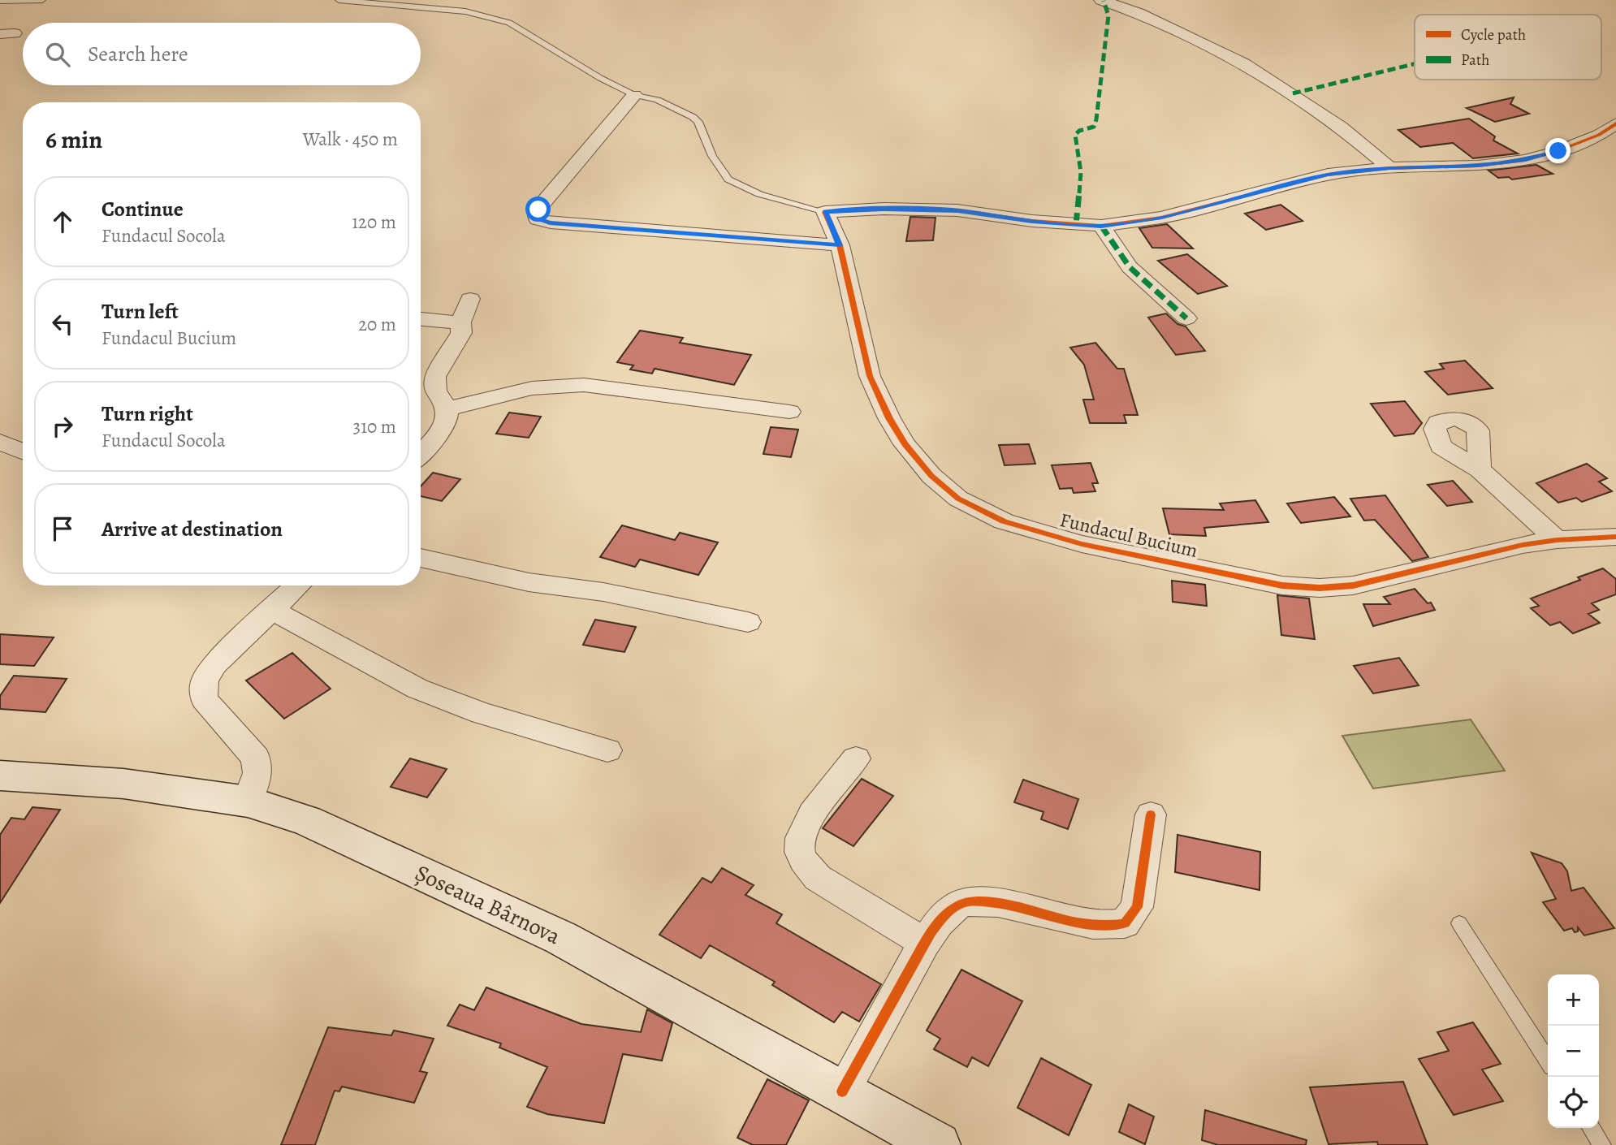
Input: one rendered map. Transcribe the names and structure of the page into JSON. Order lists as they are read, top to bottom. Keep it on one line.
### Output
{"streets":{"main road":["Șoseaua Bârnova"],"street":["Fundacul Bucium"]},"legend":["Cycle path","Path"],"page":{"search":"Search here","heading":["6 min","Walk · 450 m"],"list":[["Continue","Fundacul Socola","120 m"],["Turn left","Fundacul Bucium","20 m"],["Turn right","Fundacul Socola","310 m"],"Arrive at destination"],"map_buttons":["+","−"]}}
